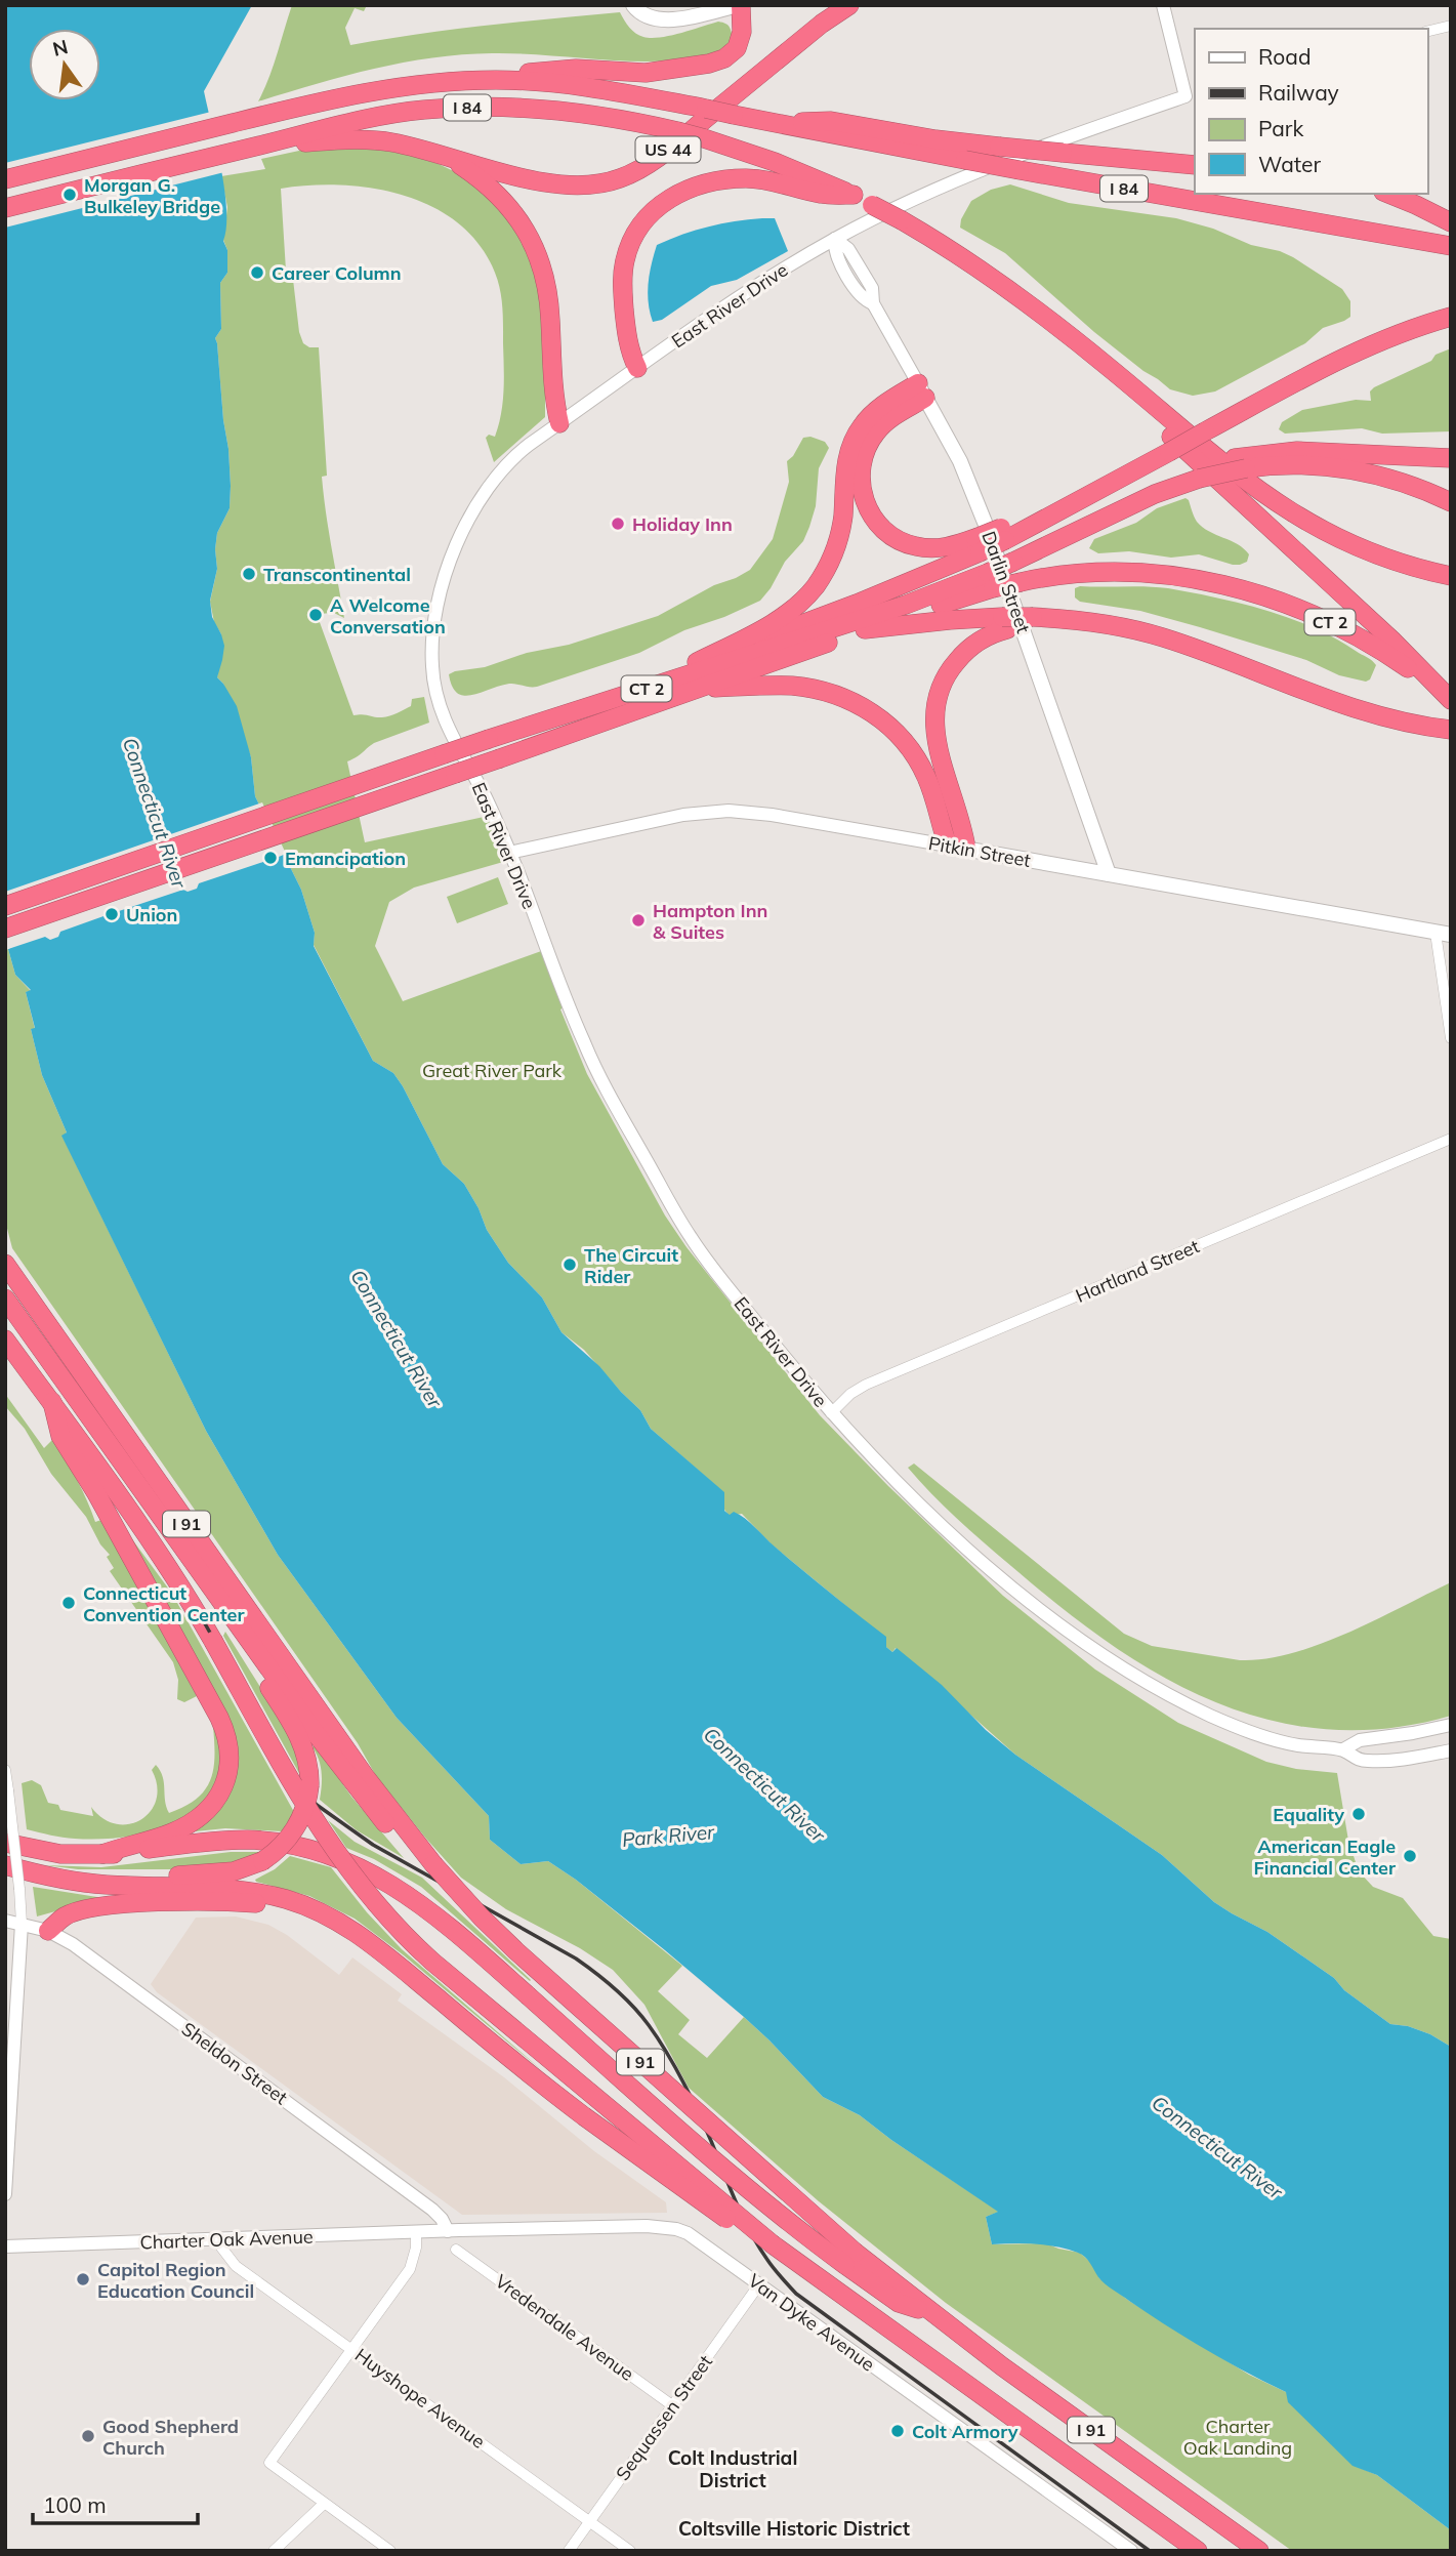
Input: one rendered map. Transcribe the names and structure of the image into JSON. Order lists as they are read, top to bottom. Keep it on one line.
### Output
{"streets":{"highway":["I 84","US 44","CT 2","I 91"],"main road":["Darlin Street","Pitkin Street"],"street":["East River Drive","Hartland Street","Sheldon Street","Charter Oak Avenue","Van Dyke Avenue","Vredendale Avenue","Huyshope Avenue","Sequassen Street"]},"crossings":[["I 84","US 44"],["East River Drive","Darlin Street"],["East River Drive","Pitkin Street"],["East River Drive","Hartland Street"],["Darlin Street","Pitkin Street"],["Sheldon Street","Charter Oak Avenue"],["Sheldon Street","Van Dyke Avenue"],["Charter Oak Avenue","Van Dyke Avenue"],["Charter Oak Avenue","Huyshope Avenue"],["Van Dyke Avenue","Sequassen Street"],["Vredendale Avenue","Sequassen Street"],["Huyshope Avenue","Sequassen Street"]],"districts":["Colt Industrial District","Coltsville Historic District"],"water":["Connecticut River","Park River"],"parks":["Great River Park","Charter Oak Landing"],"places":["Morgan G. Bulkeley Bridge","Career Column","Holiday Inn","Transcontinental","A Welcome Conversation","Emancipation","Union","Hampton Inn & Suites","The Circuit Rider","Connecticut Convention Center","Equality","American Eagle Financial Center","Capitol Region Education Council","Colt Armory","Good Shepherd Church"],"legend":["Road","Railway","Park","Water"],"scale_bar":"100 m","north":"top"}
